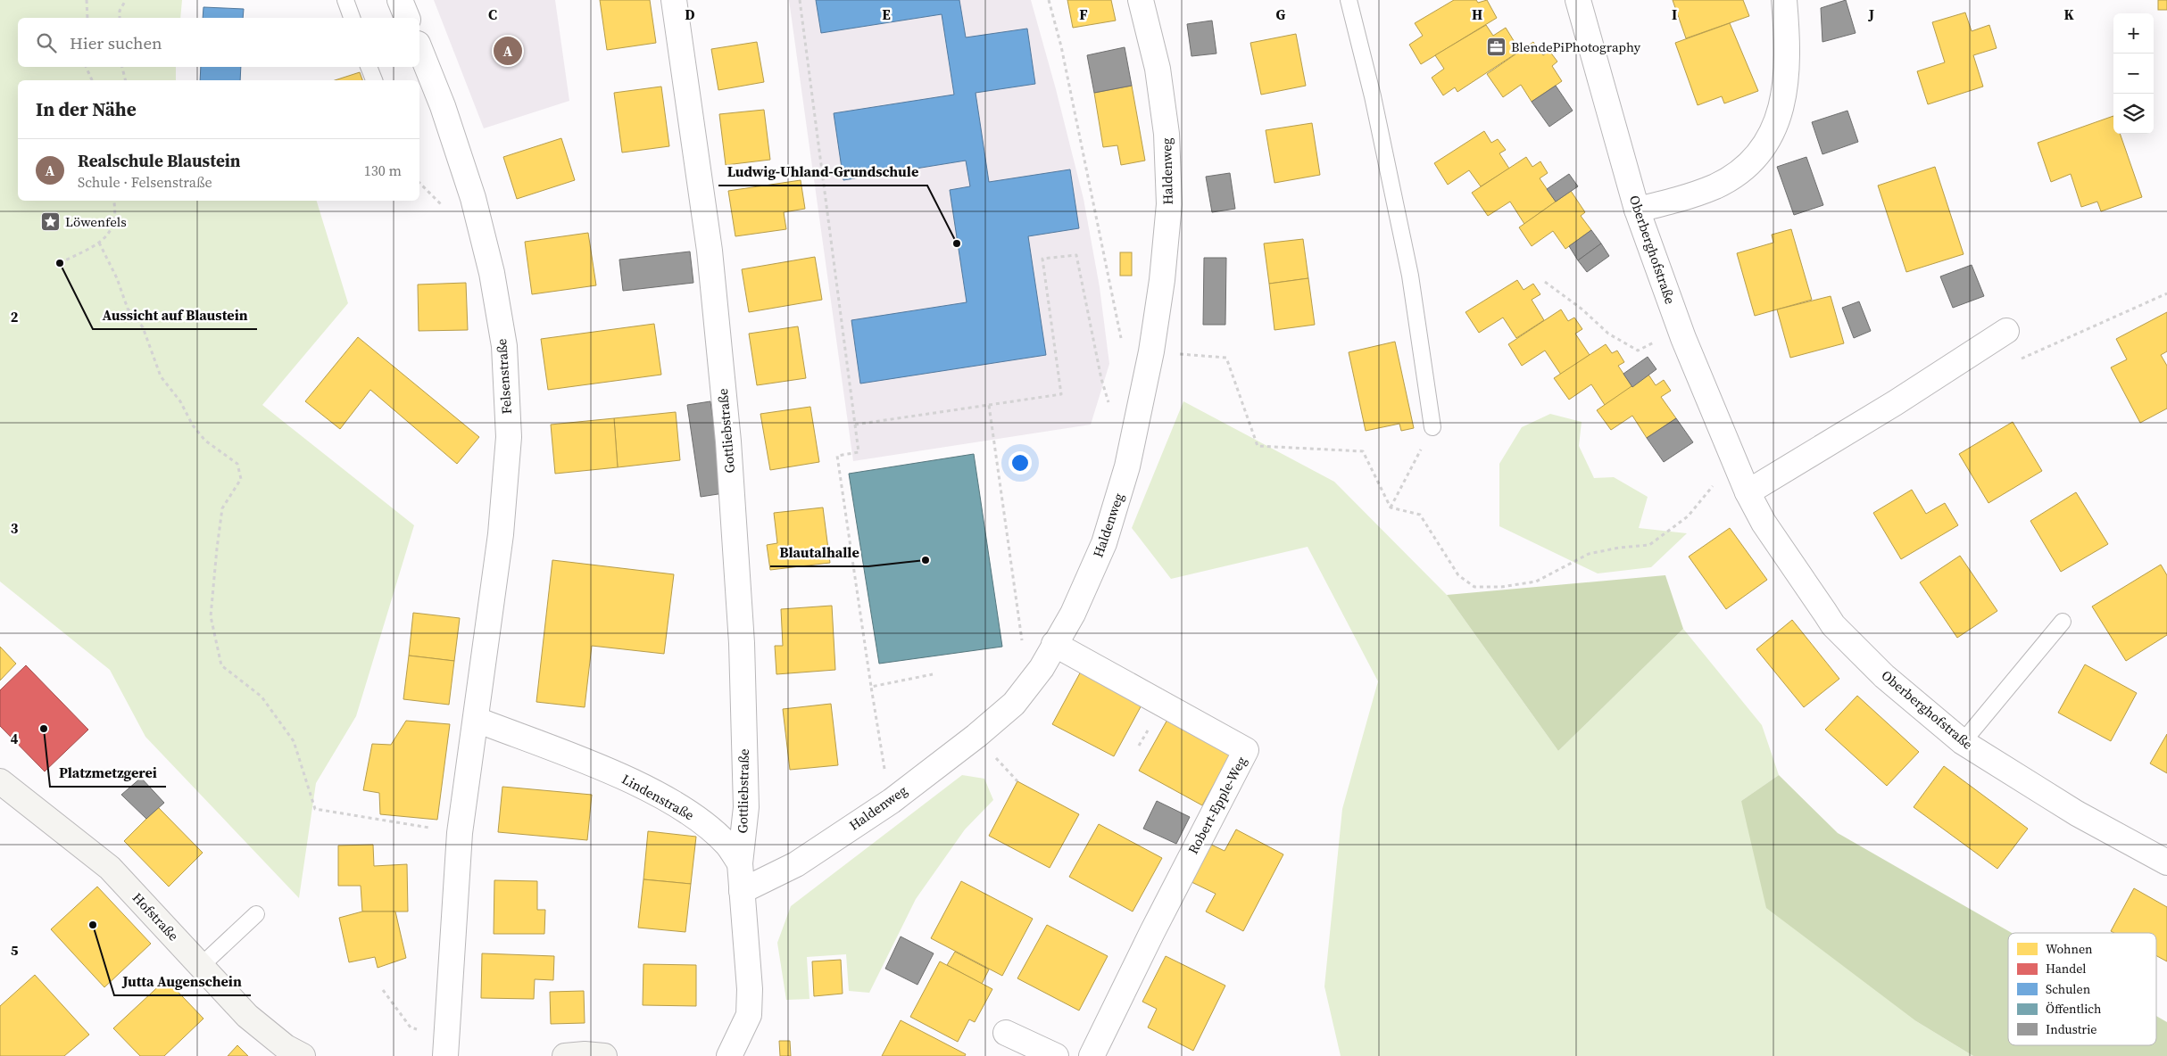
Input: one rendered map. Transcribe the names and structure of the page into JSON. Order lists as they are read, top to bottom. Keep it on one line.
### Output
{"streets":{"street":["Haldenweg","Oberberghofstraße","Felsenstraße","Gottliebstraße","Lindenstraße","Robert-Epple-Weg","Hofstraße"]},"crossings":[["Haldenweg","Robert-Epple-Weg"],["Felsenstraße","Lindenstraße"],["Gottliebstraße","Lindenstraße"]],"places":{"office":["BlendePiPhotography"],"place":["Löwenfels"],"other":["Ludwig-Uhland-Grundschule","Aussicht auf Blaustein","Blautalhalle","Platzmetzgerei","Jutta Augenschein"]},"legend":["Wohnen","Handel","Schulen","Öffentlich","Industrie"],"page":{"map_buttons":["+","−"],"search":"Hier suchen","pins":"A","heading":"In der Nähe","list":[{"mark":"A","name":"Realschule Blaustein","note":"Schule · Felsenstraße","value":"130 m"}]},"grid":{"columns":["C","D","E","F","G","H","I","J","K"],"rows":["2","3","4","5"]}}
